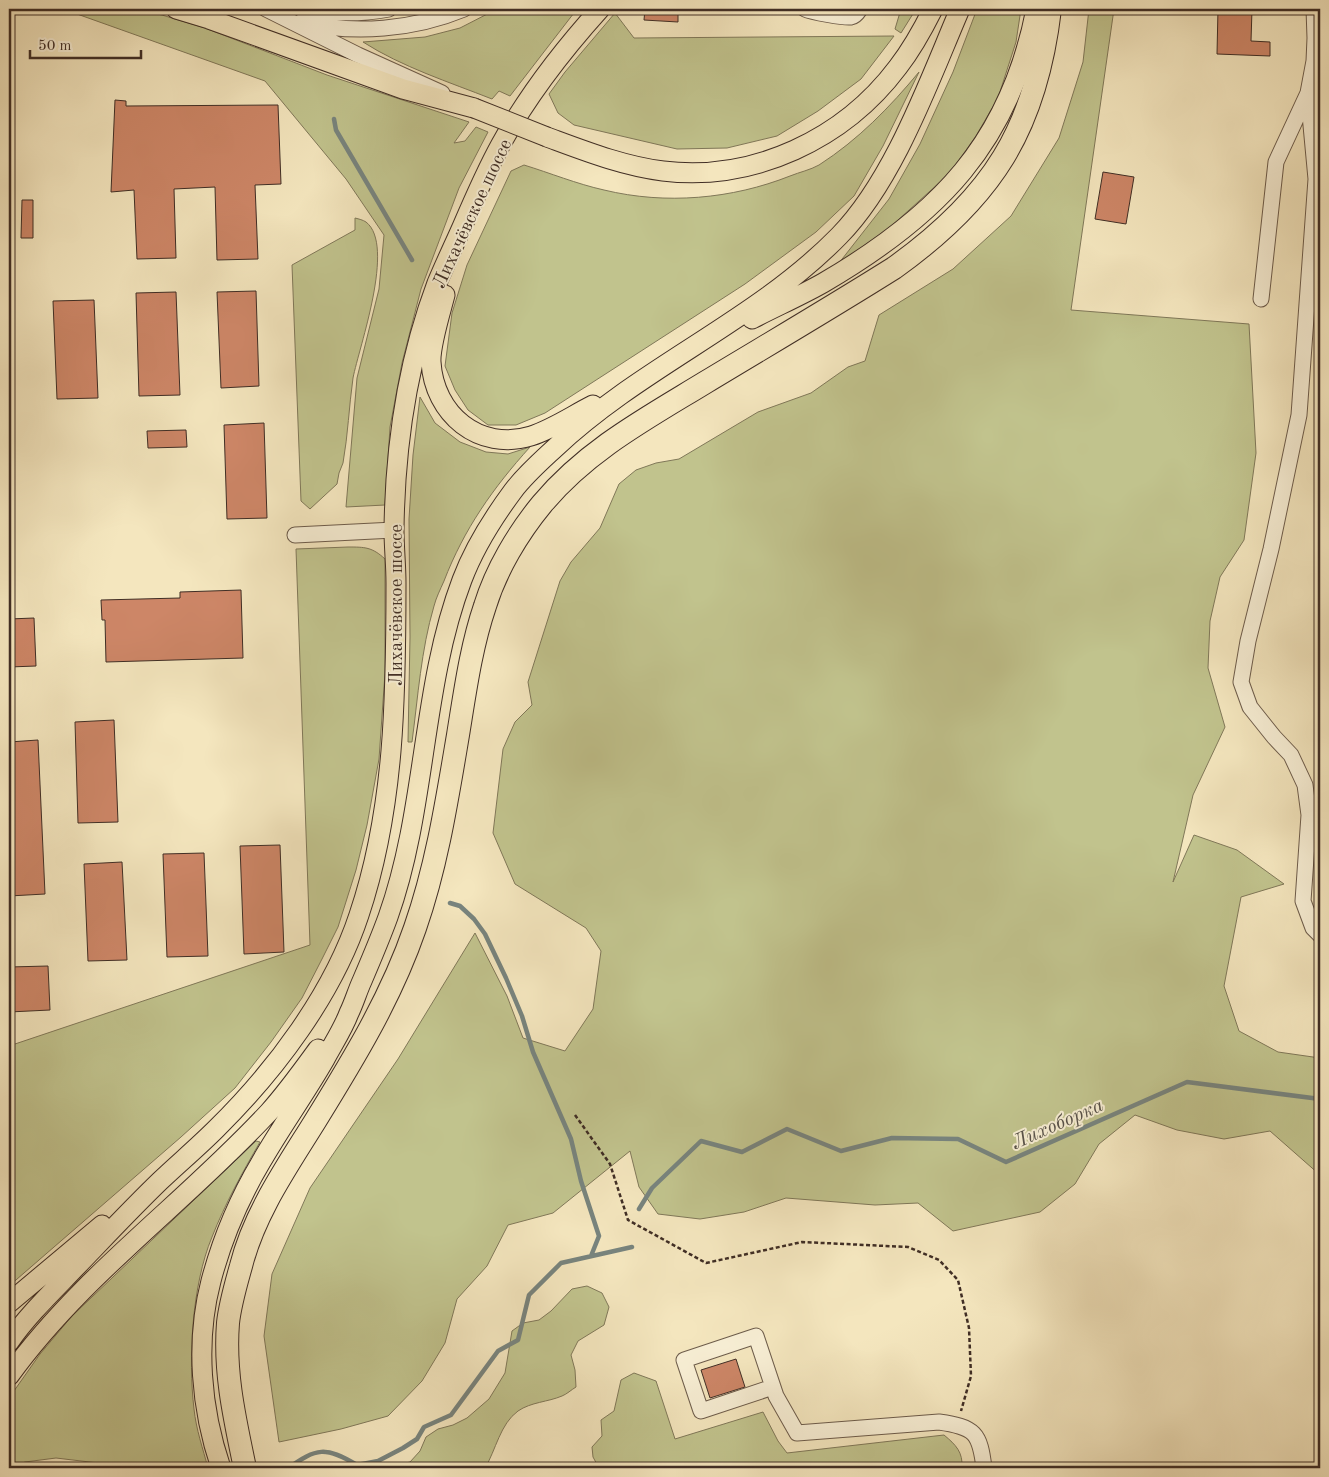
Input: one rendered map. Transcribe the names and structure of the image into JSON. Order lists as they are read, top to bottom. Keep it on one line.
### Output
{"streets":{"main road":["Лихачёвское шоссе"]},"water":["Лихоборка"],"scale_bar":"50 m"}
